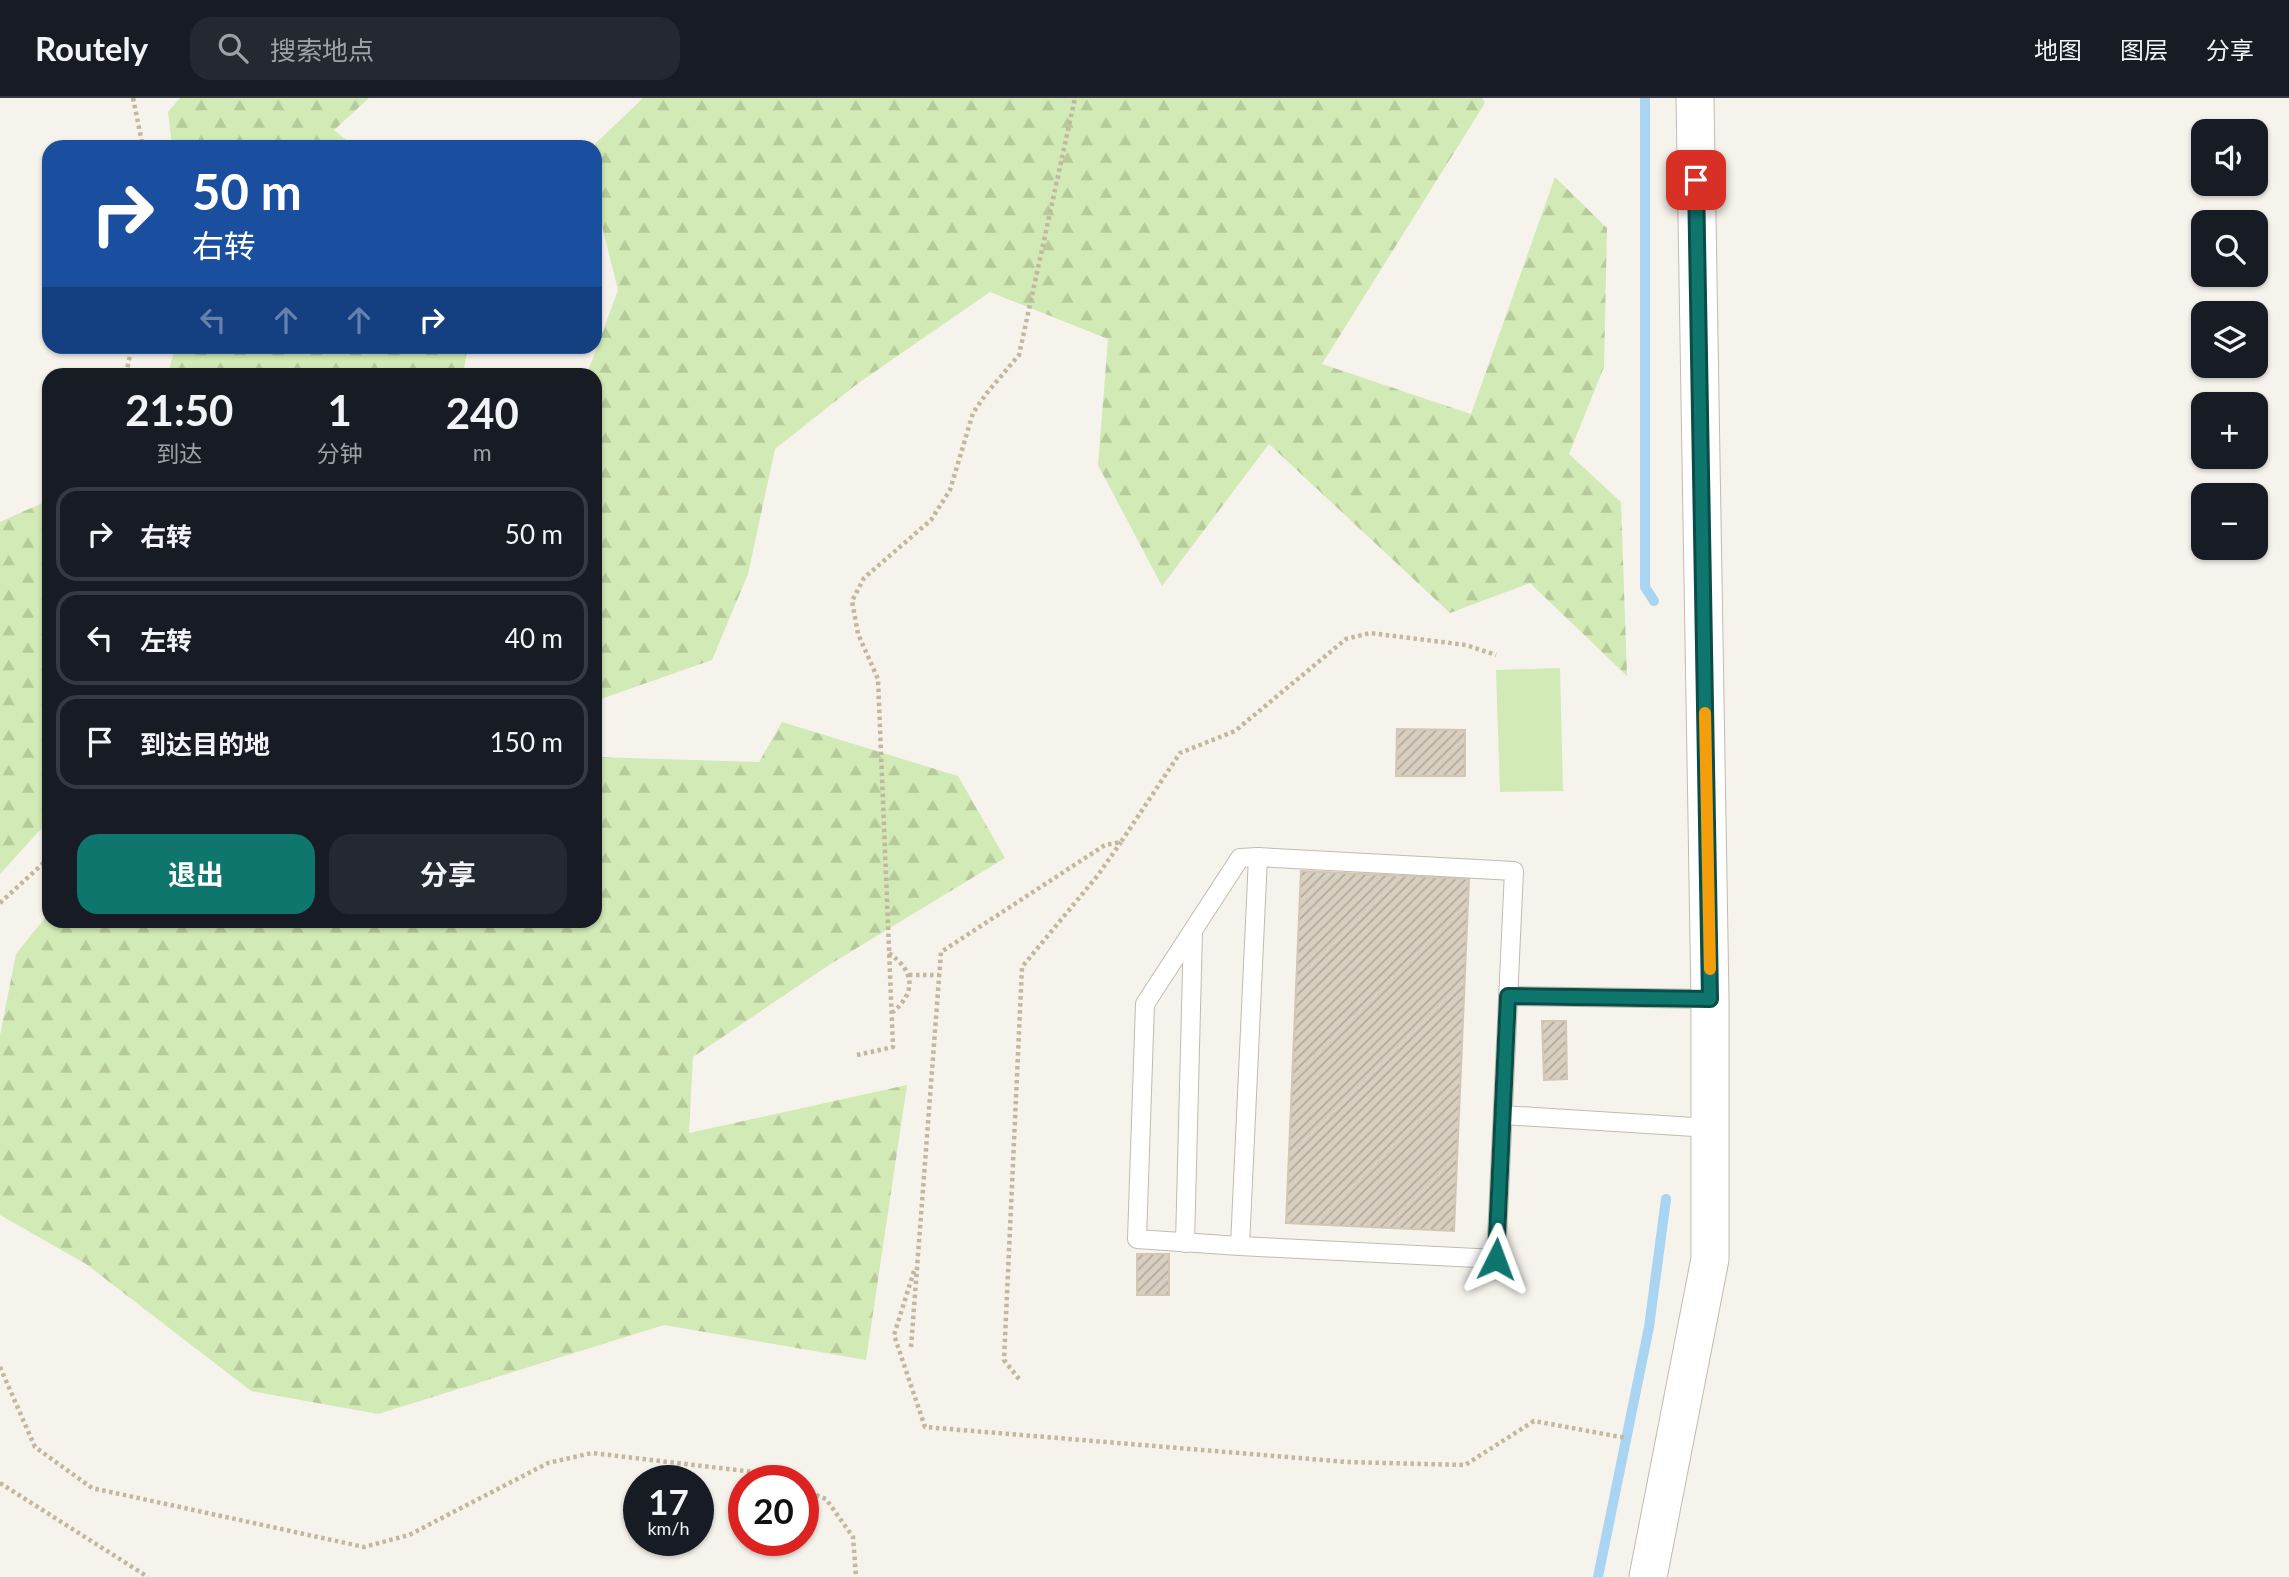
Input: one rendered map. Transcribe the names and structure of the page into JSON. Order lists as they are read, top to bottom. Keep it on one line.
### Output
{"page":{"header":"Routely","search":"搜索地点","nav":["地图","图层","分享"],"map_buttons":["+","−"],"turn":["50 m","右转"],"eta":["21:50","到达","1","分钟","240","m"],"list":[{"name":"右转","value":"50 m"},{"name":"左转","value":"40 m"},{"name":"到达目的地","value":"150 m"}],"buttons":["退出","分享"],"speed":"17 km/h","limit":"20"}}
